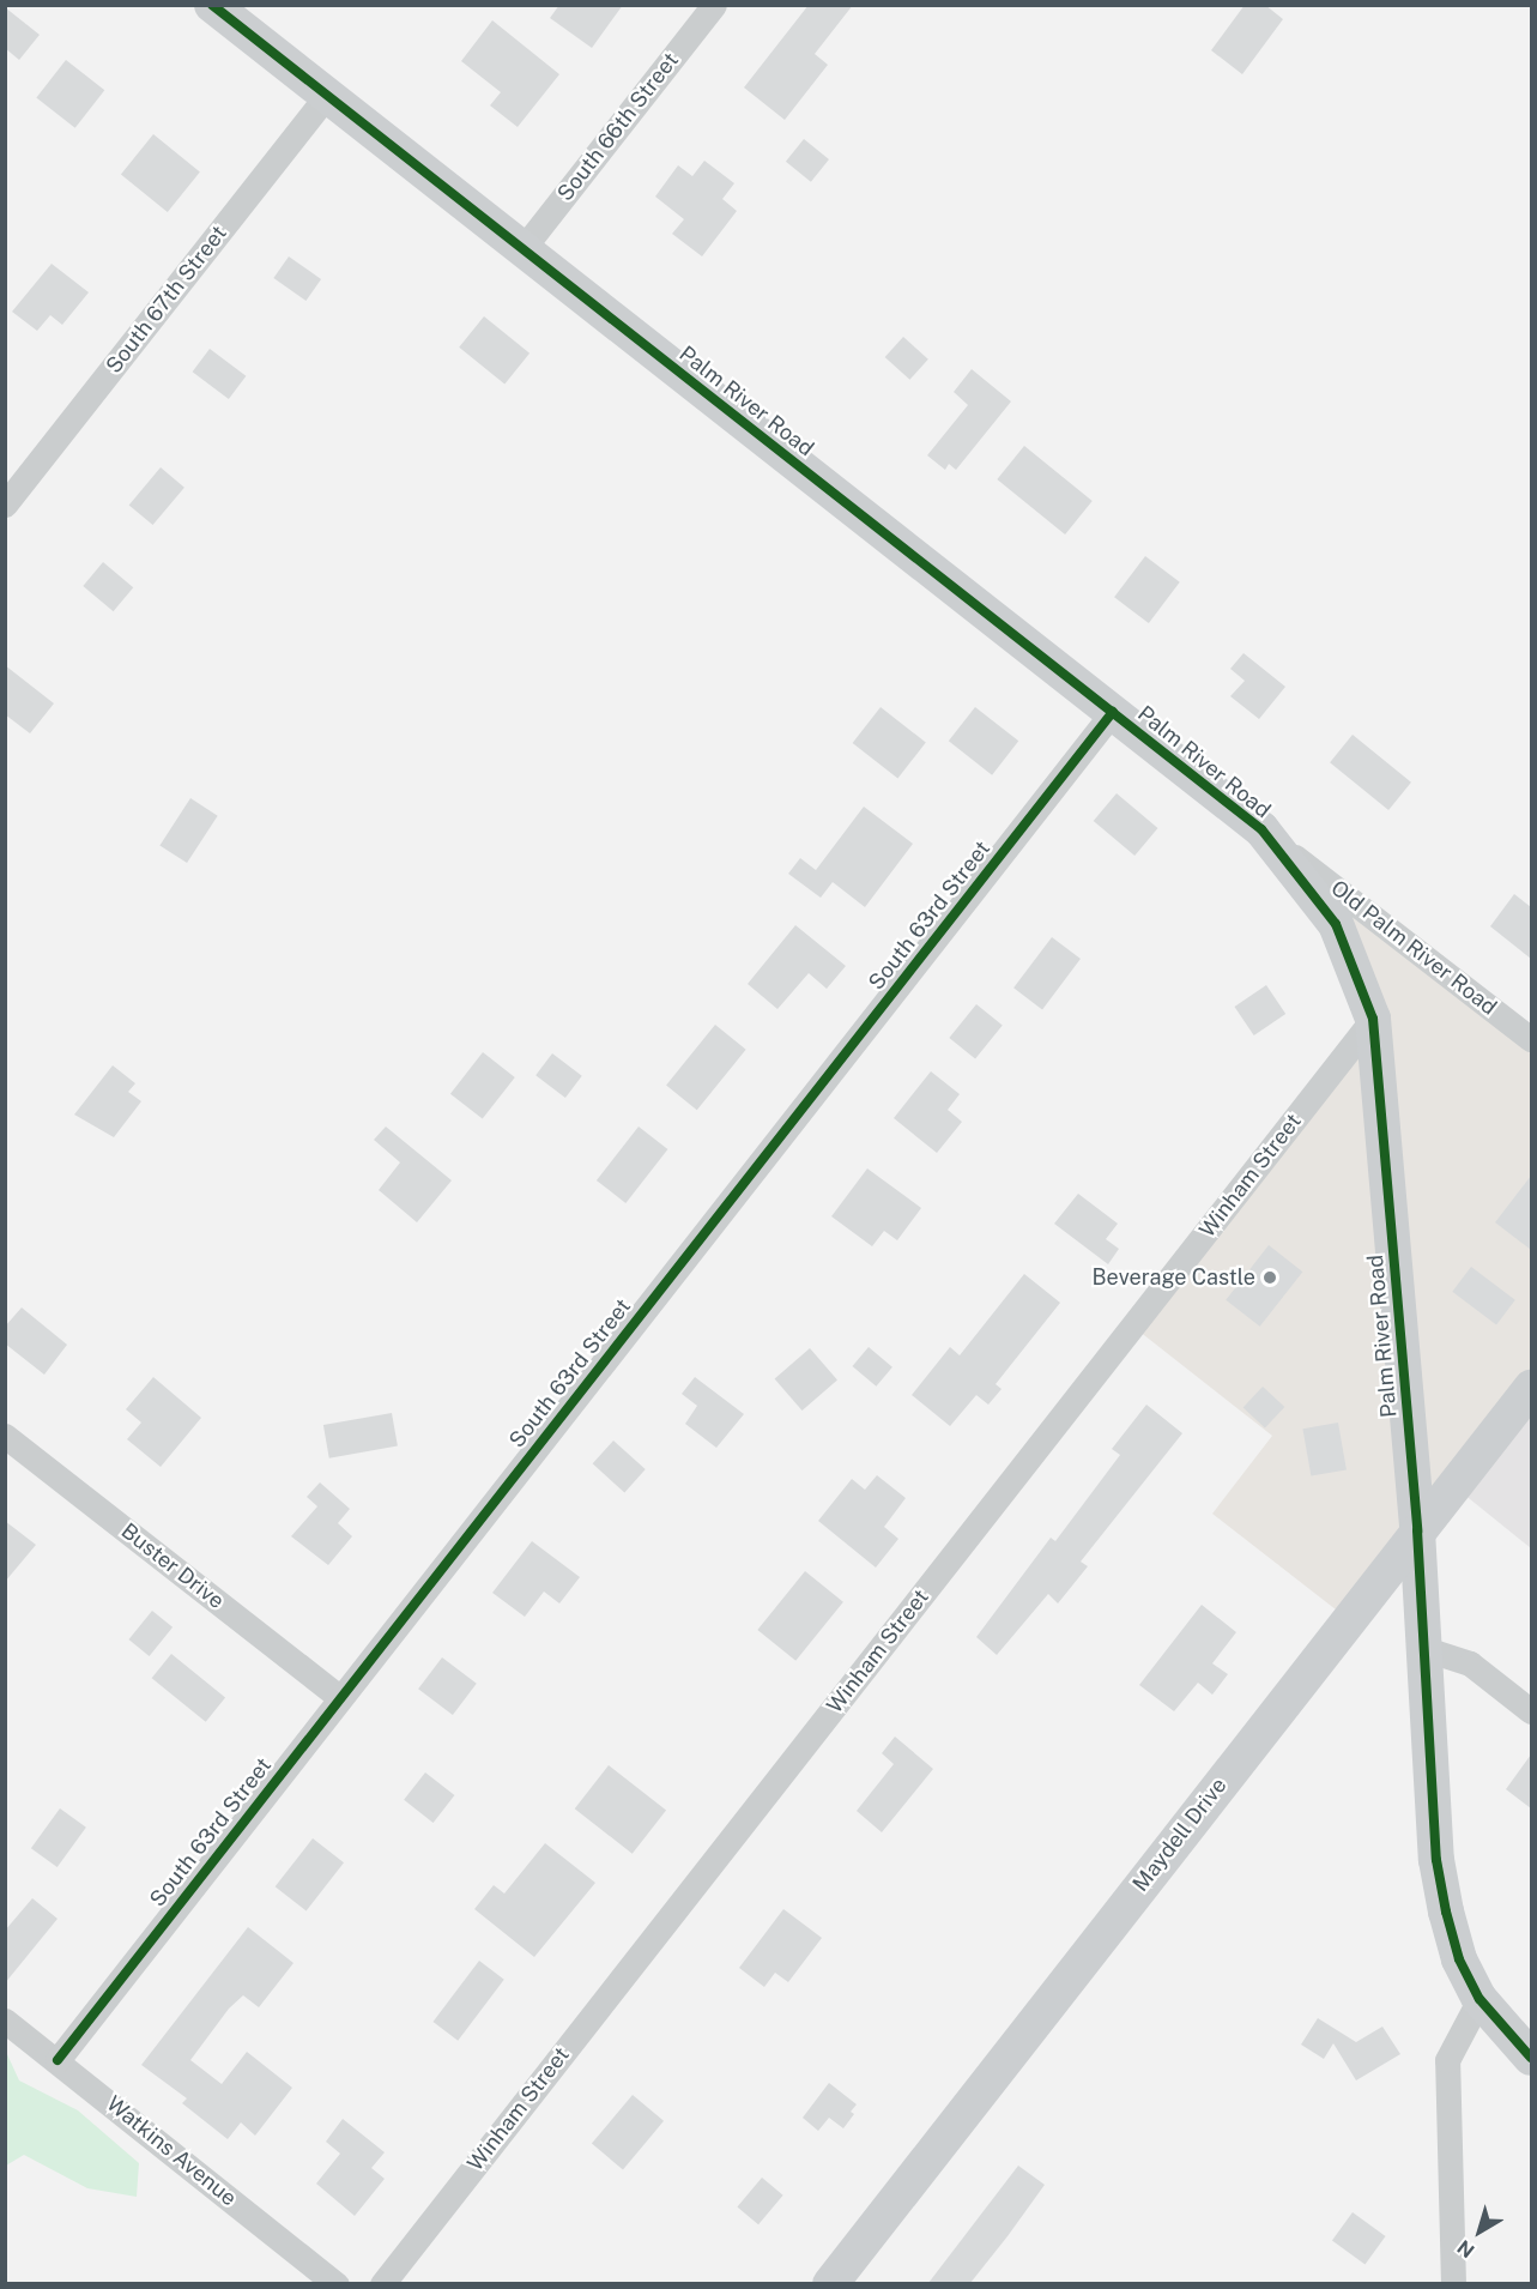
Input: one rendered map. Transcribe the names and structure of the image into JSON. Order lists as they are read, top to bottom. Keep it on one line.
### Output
{"streets":{"street":["South 66th Street","South 67th Street","Palm River Road","South 63rd Street","Old Palm River Road","Winham Street","Buster Drive","Maydell Drive","Watkins Avenue"]},"crossings":[["South 66th Street","Palm River Road"],["South 67th Street","Palm River Road"],["Palm River Road","South 63rd Street"],["Palm River Road","Old Palm River Road"],["Palm River Road","Winham Street"],["Palm River Road","Maydell Drive"],["South 63rd Street","Buster Drive"],["South 63rd Street","Watkins Avenue"]],"places":["Beverage Castle"],"north":"bottom left"}
